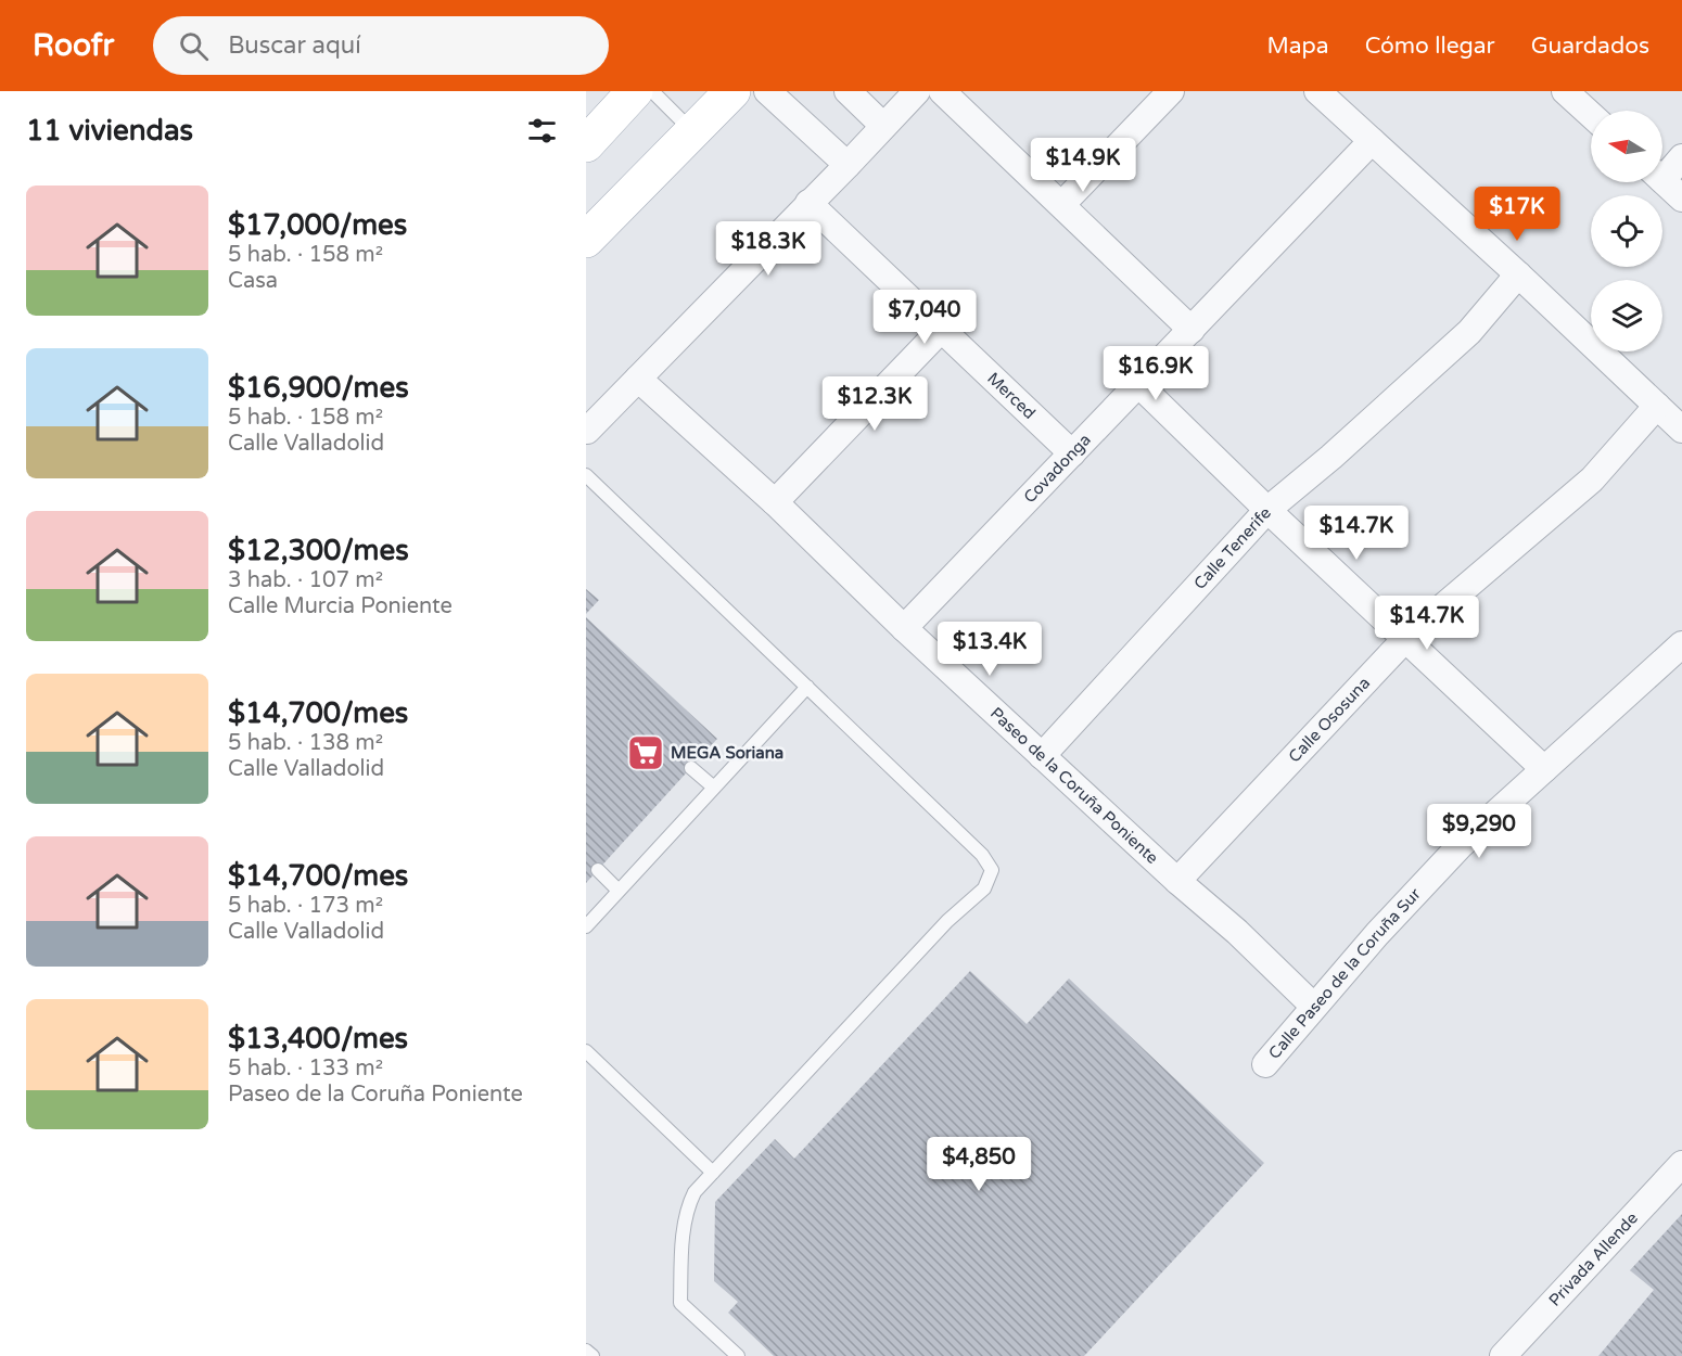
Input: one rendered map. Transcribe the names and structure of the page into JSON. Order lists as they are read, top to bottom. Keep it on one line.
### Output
{"streets":{"street":["Merced","Covadonga","Calle Tenerife","Calle Ososuna","Paseo de la Coruña Poniente","Calle Paseo de la Coruña Sur","Privada Allende"]},"crossings":[["Merced","Covadonga"],["Covadonga","Paseo de la Coruña Poniente"],["Calle Tenerife","Paseo de la Coruña Poniente"],["Calle Ososuna","Paseo de la Coruña Poniente"],["Paseo de la Coruña Poniente","Calle Paseo de la Coruña Sur"]],"places":{"supermarket":["MEGA Soriana"]},"north":"left","page":{"header":"Roofr","search":"Buscar aquí","nav":["Mapa","Cómo llegar","Guardados"],"heading":"11 viviendas","price":["$14.9K","$17K","$18.3K","$7,040","$16.9K","$12.3K","$14.7K","$14.7K","$13.4K","$9,290","$4,850"],"list":[{"name":"$17,000/mes","note":"5 hab. · 158 m² · Casa"},{"name":"$16,900/mes","note":"5 hab. · 158 m² · Calle Valladolid"},{"name":"$12,300/mes","note":"3 hab. · 107 m² · Calle Murcia Poniente"},{"name":"$14,700/mes","note":"5 hab. · 138 m² · Calle Valladolid"},{"name":"$14,700/mes","note":"5 hab. · 173 m² · Calle Valladolid"},{"name":"$13,400/mes","note":"5 hab. · 133 m² · Paseo de la Coruña Poniente"}]}}
